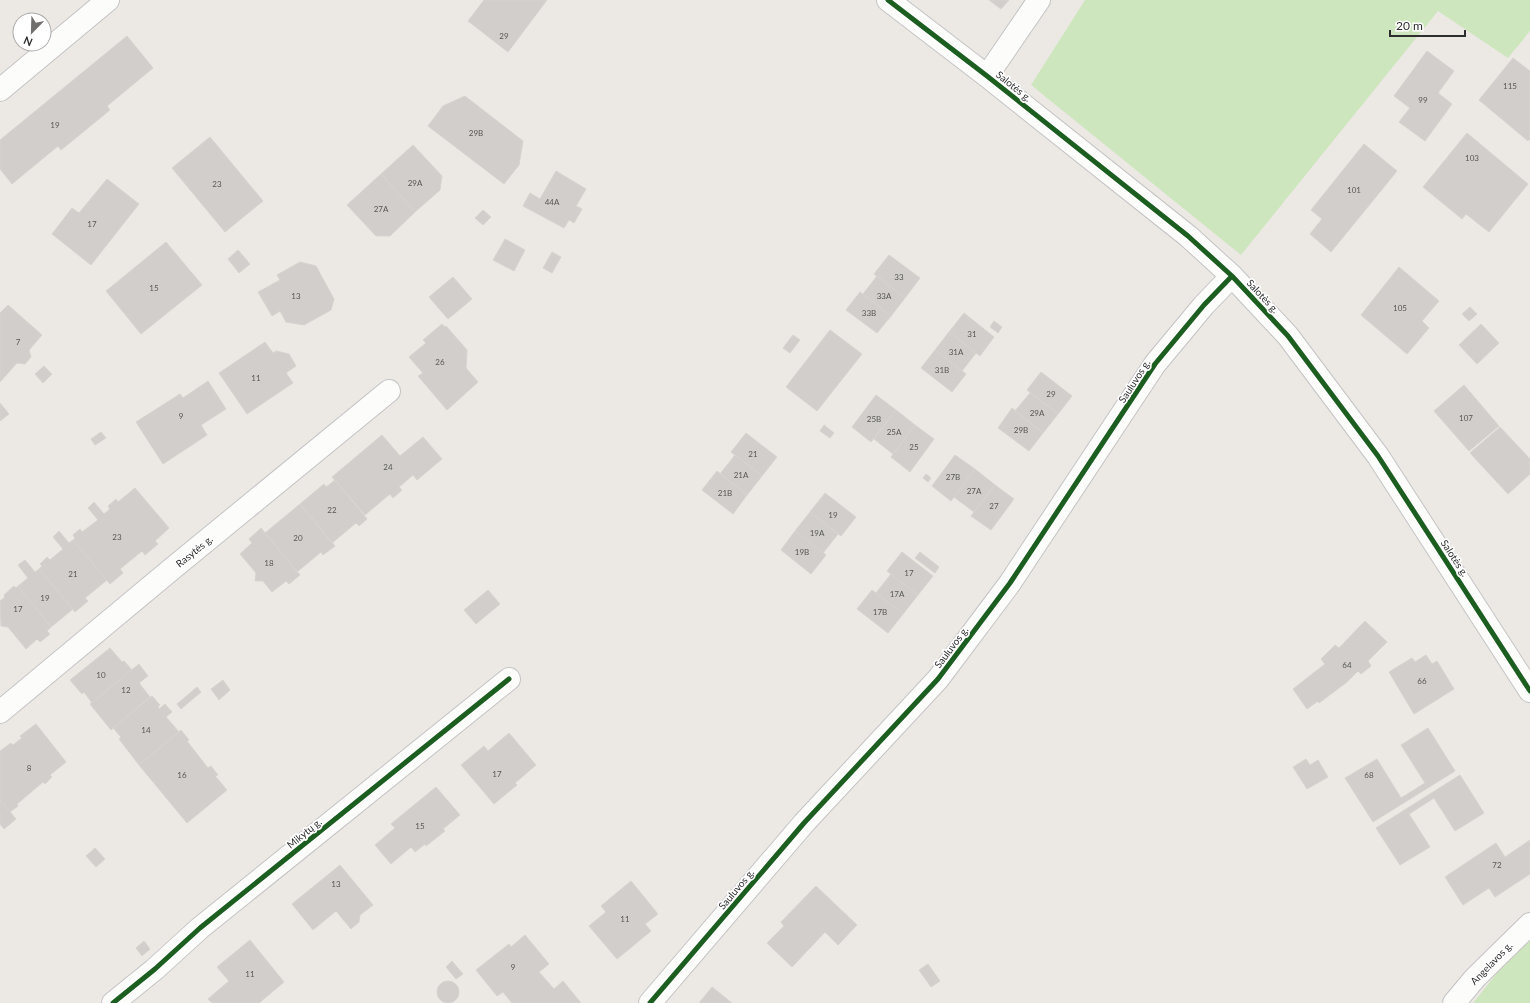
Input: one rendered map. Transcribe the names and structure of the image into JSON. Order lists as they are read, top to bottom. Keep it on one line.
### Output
{"streets":{"street":["Salotės g.","Sauluvos g.","Rasytės g.","Mikytų g.","Angelavos g."]},"crossings":[["Salotės g.","Sauluvos g."]],"house_numbers":["29","115","99","19","29B","103","29A","23","101","44A","27A","17","33","15","13","33A","105","33B","31","7","31A","26","31B","11","29","29A","9","107","25B","29B","25A","25","21","24","21A","27B","27A","21B","27","22","19","19A","23","20","19B","18","17","21","17A","19","17","17B","64","10","66","12","14","8","17","16","68","15","72","13","11","9","11"],"scale_bar":"20 m","north":"bottom left"}
